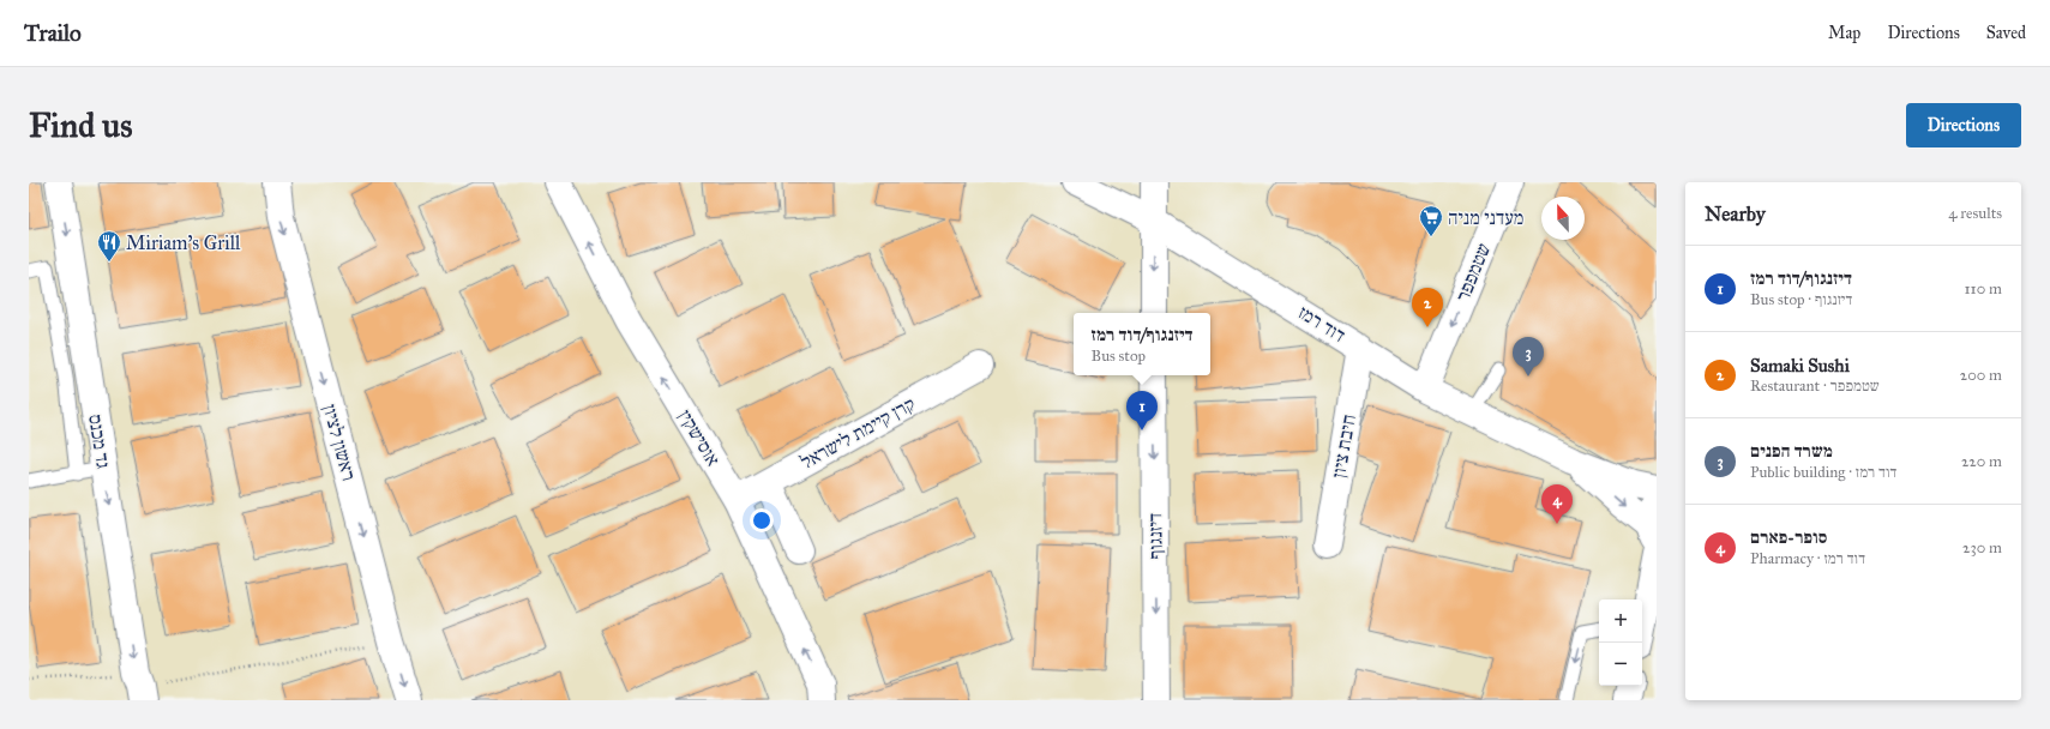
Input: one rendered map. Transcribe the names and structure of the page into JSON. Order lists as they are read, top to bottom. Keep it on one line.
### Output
{"streets":{"street":["שטמפפר","דוד רמז","קרן קיימת לישראל","אוסישקין","גד מכנס","ראשון לציון","חיבת ציון","דיזנגוף"]},"crossings":[["שטמפפר","דוד רמז"],["דוד רמז","חיבת ציון"],["קרן קיימת לישראל","אוסישקין"]],"one_way":["שטמפפר","אוסישקין","גד מכנס","ראשון לציון","דיזנגוף"],"places":{"supermarket":["מעדני מניה"],"restaurant":["Miriam's Grill"]},"north":"top","page":{"header":"Trailo","nav":["Map","Directions","Saved"],"buttons":"Directions","title":"Find us","heading":["Nearby","4 results"],"list":[{"mark":"1","name":"דיזנגוף/דוד רמז","note":"Bus stop · דיזנגוף","value":"110 m"},{"mark":"2","name":"Samaki Sushi","note":"Restaurant · שטמפפר","value":"200 m"},{"mark":"3","name":"משרד הפנים","note":"Public building · דוד רמז","value":"220 m"},{"mark":"4","name":"סופר-פארם","note":"Pharmacy · דוד רמז","value":"230 m"}],"pins":["2","3","1","4"],"popup":["דיזנגוף/דוד רמז","Bus stop"],"map_buttons":["+","−"]}}
